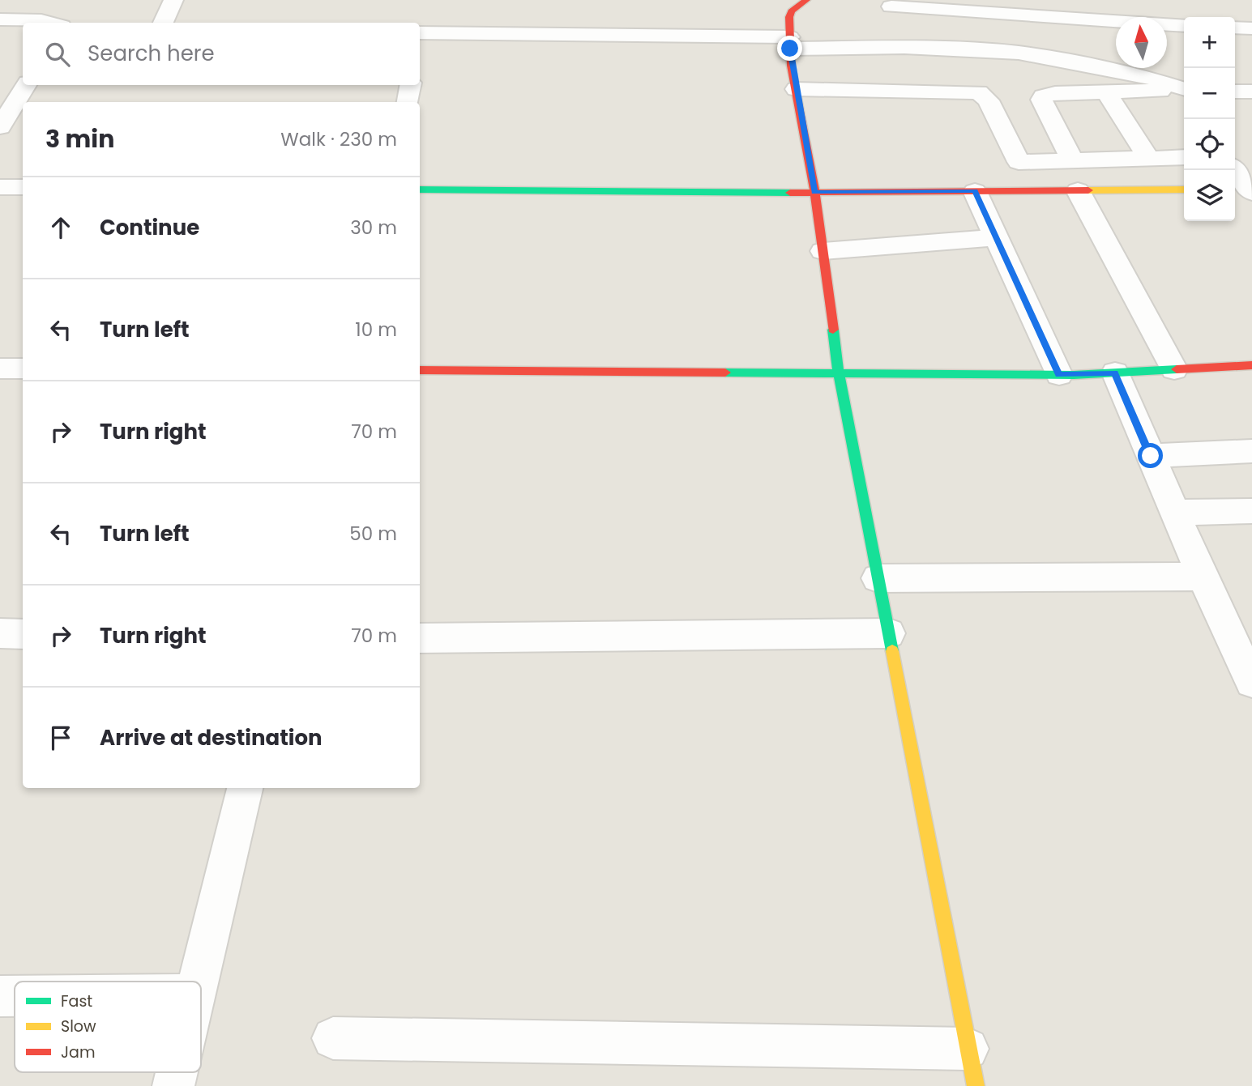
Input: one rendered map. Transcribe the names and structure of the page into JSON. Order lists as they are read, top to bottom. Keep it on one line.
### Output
{"legend":["Fast","Slow","Jam"],"north":"top","page":{"map_buttons":["+","−"],"search":"Search here","heading":["3 min","Walk · 230 m"],"list":[["Continue","30 m"],["Turn left","10 m"],["Turn right","70 m"],["Turn left","50 m"],["Turn right","70 m"],"Arrive at destination"]}}
